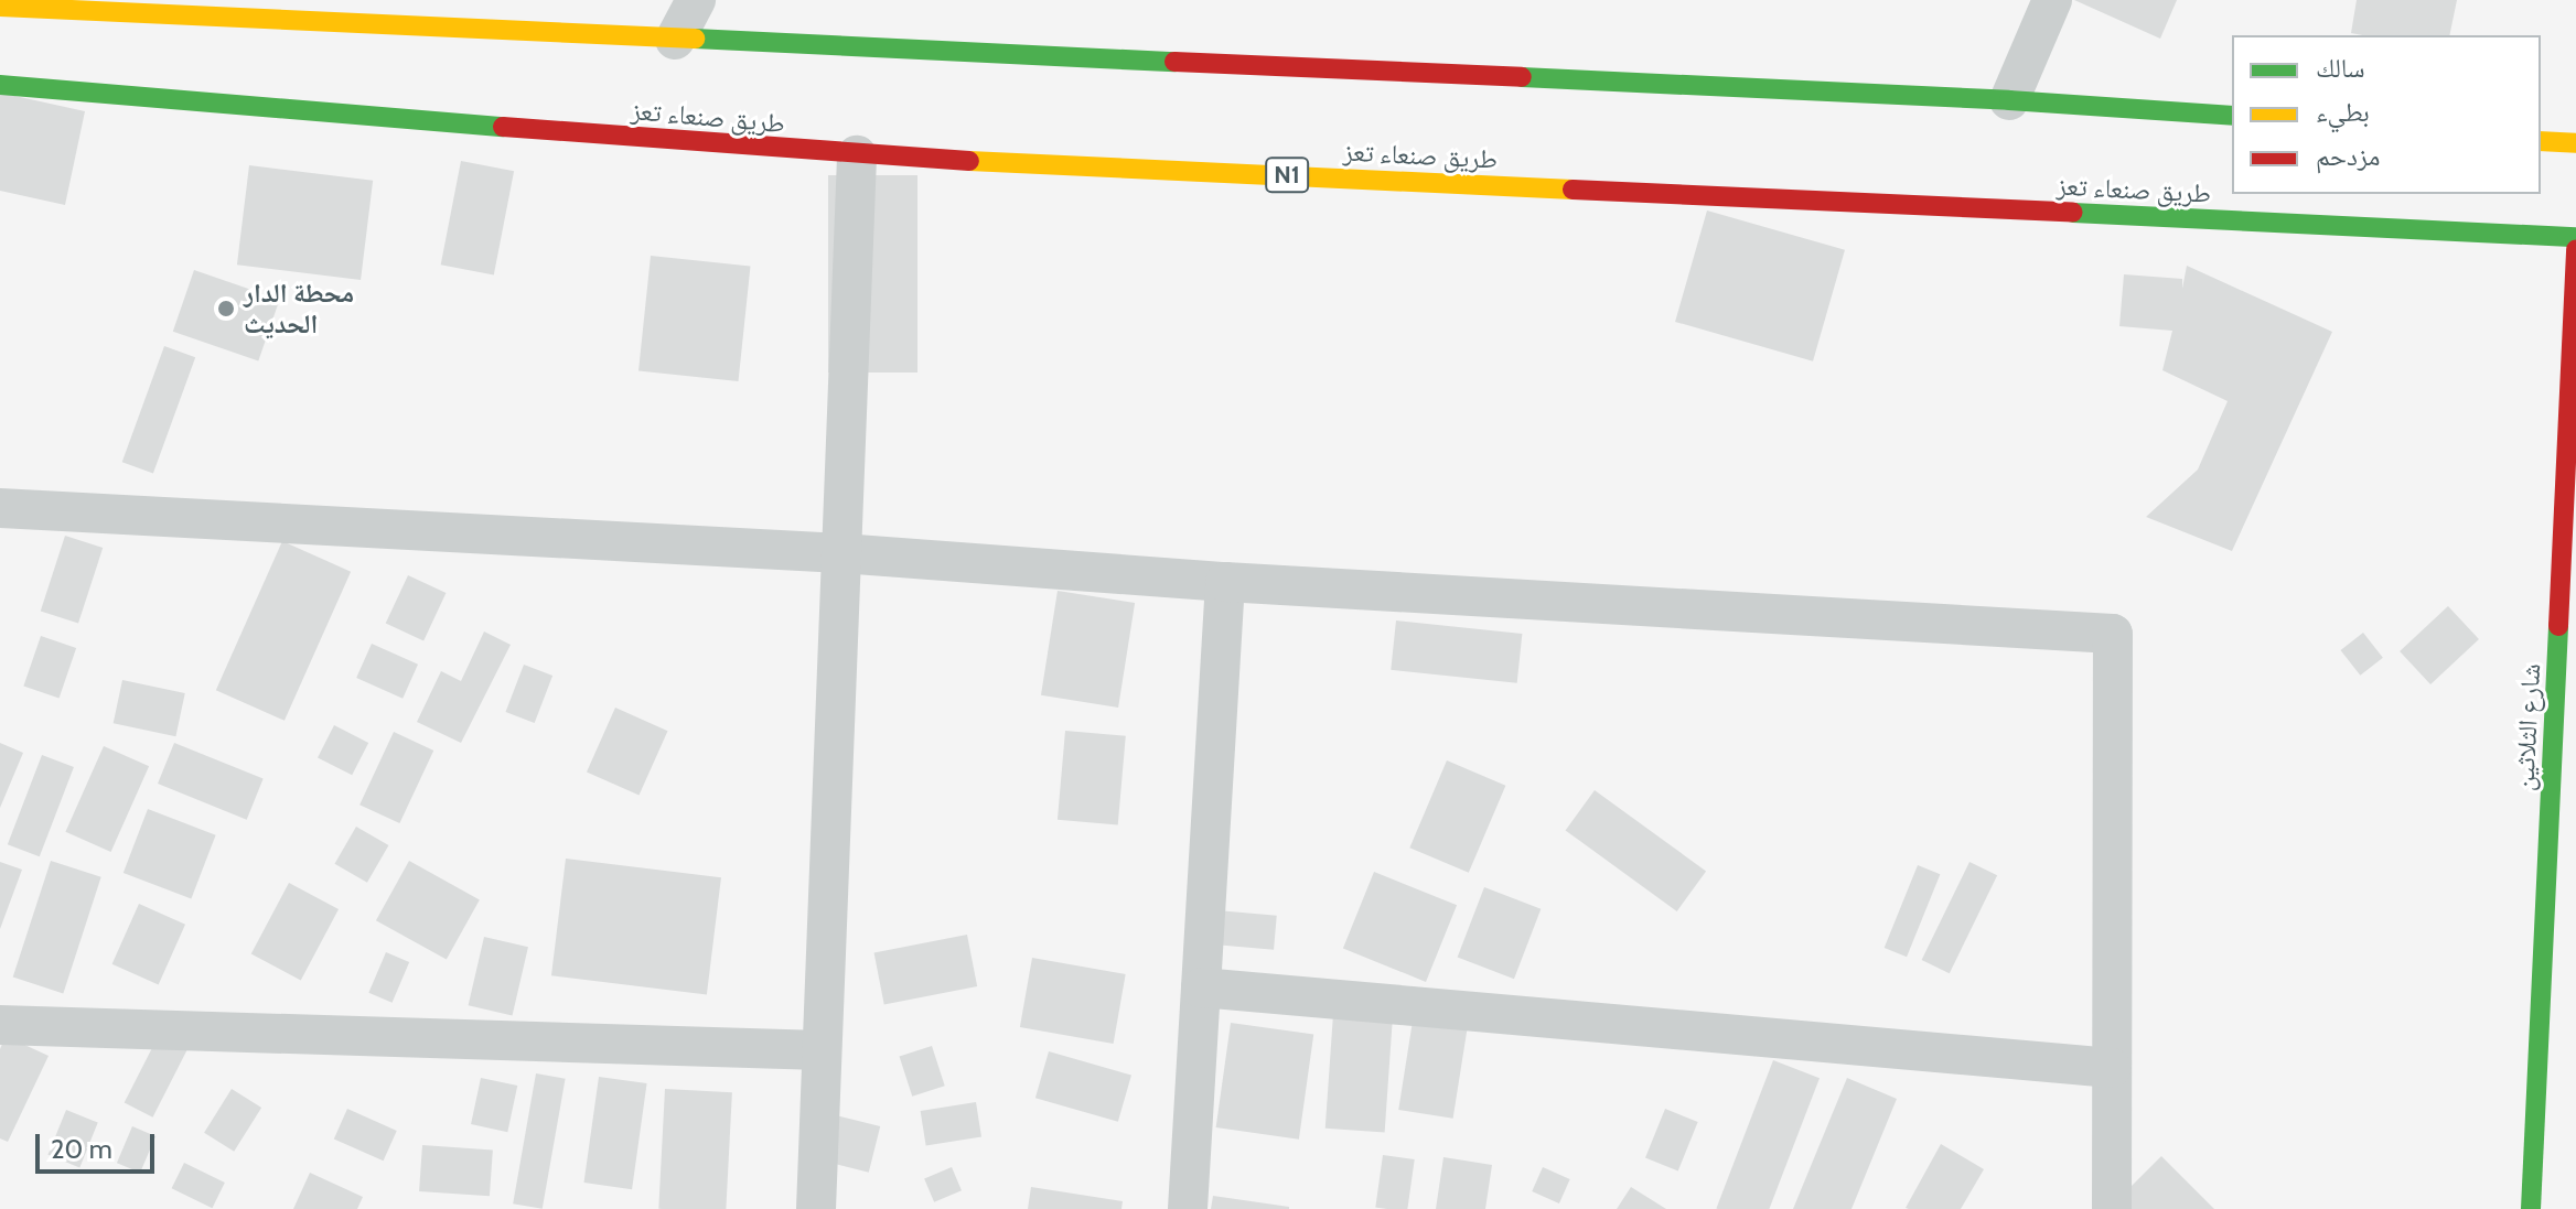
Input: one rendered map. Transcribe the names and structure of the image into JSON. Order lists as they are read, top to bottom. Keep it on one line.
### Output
{"streets":{"main road":["طريق صنعاء تعز","N1","شارع الثلاثين"]},"places":["محطة الدار الحديث"],"legend":["سالك","بطيء","مزدحم"],"scale_bar":"20 m"}
